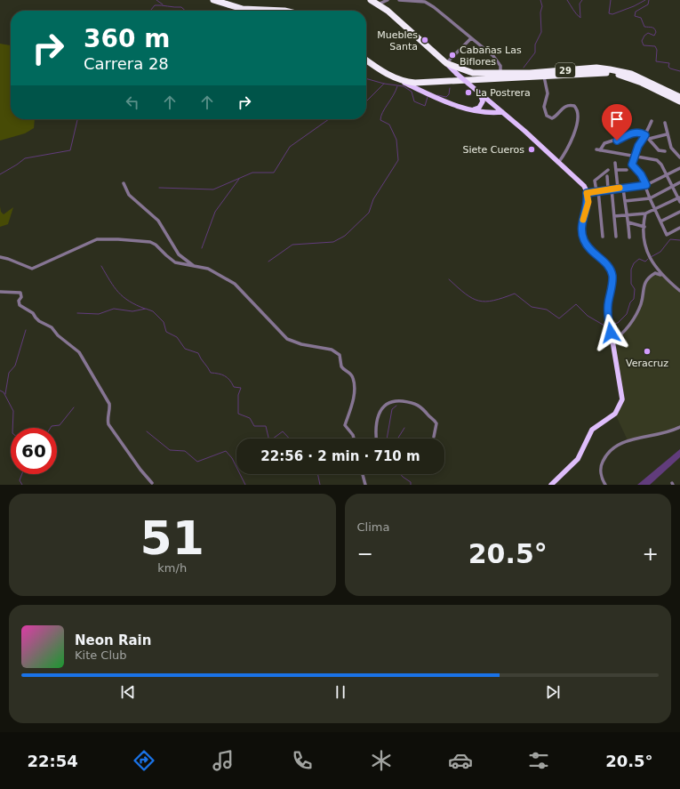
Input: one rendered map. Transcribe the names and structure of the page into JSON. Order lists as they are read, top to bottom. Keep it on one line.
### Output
{"streets":{"highway":["29"]},"places":["Muebles Santa","Cabañas Las Biflores","La Postrera","Siete Cueros","Veracruz"],"page":{"turn":["360 m","Carrera 28"],"limit":"60","trip":"22:56 · 2 min · 710 m","tile":[["51","km/h"],"Clima"],"heat":["−","20.5°","+"],"song":["Neon Rain","Kite Club"],"tabs":["22:54","20.5°"]}}
